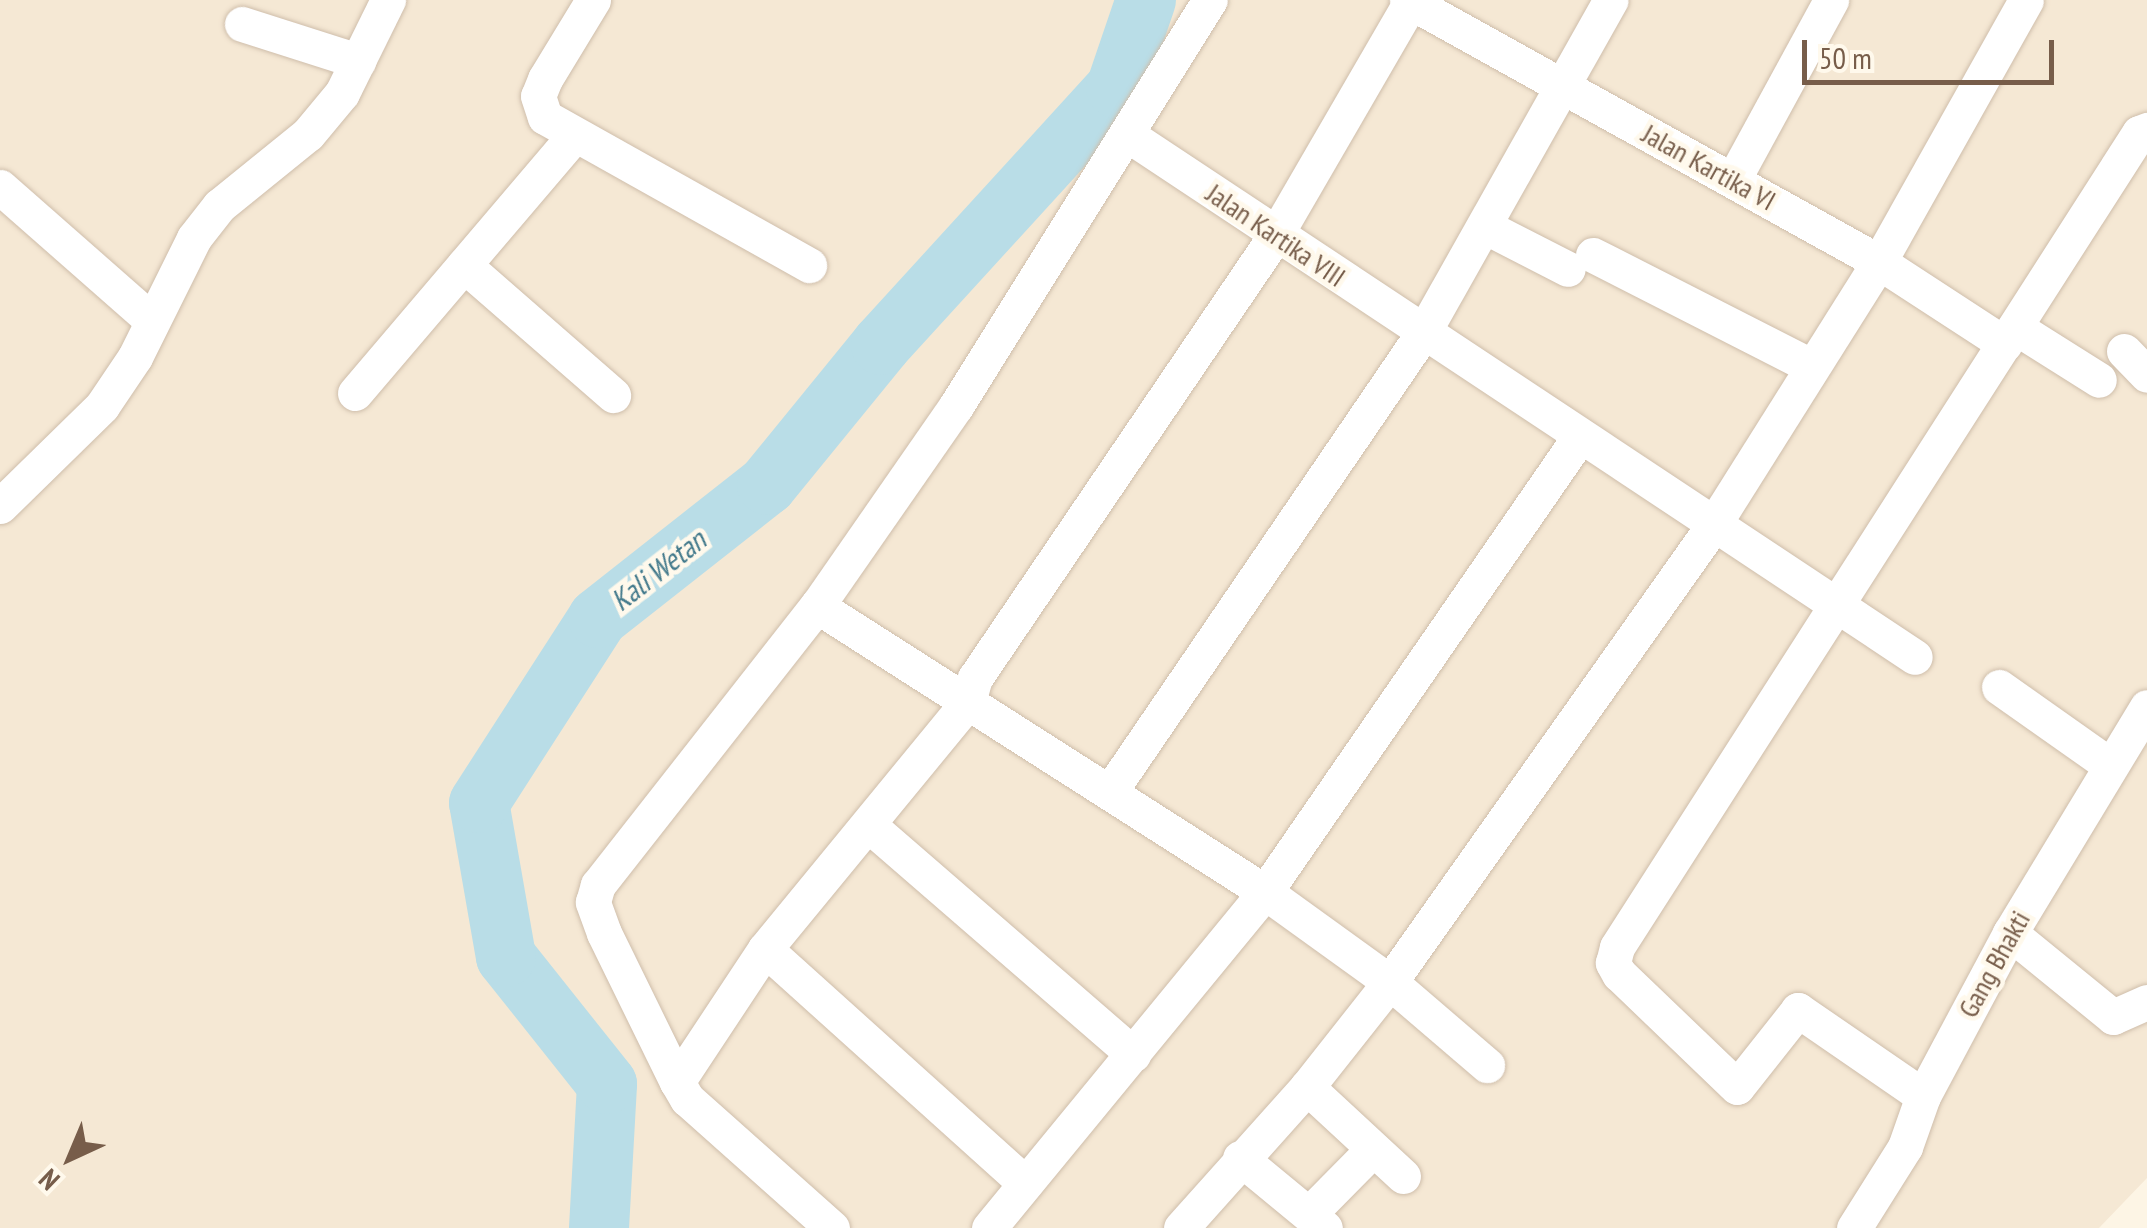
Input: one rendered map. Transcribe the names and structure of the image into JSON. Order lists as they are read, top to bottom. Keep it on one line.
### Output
{"streets":{"street":["Jalan Kartika VI","Jalan Kartika VIII","Gang Bhakti"]},"water":["Kali Wetan"],"scale_bar":"50 m","north":"bottom left"}
